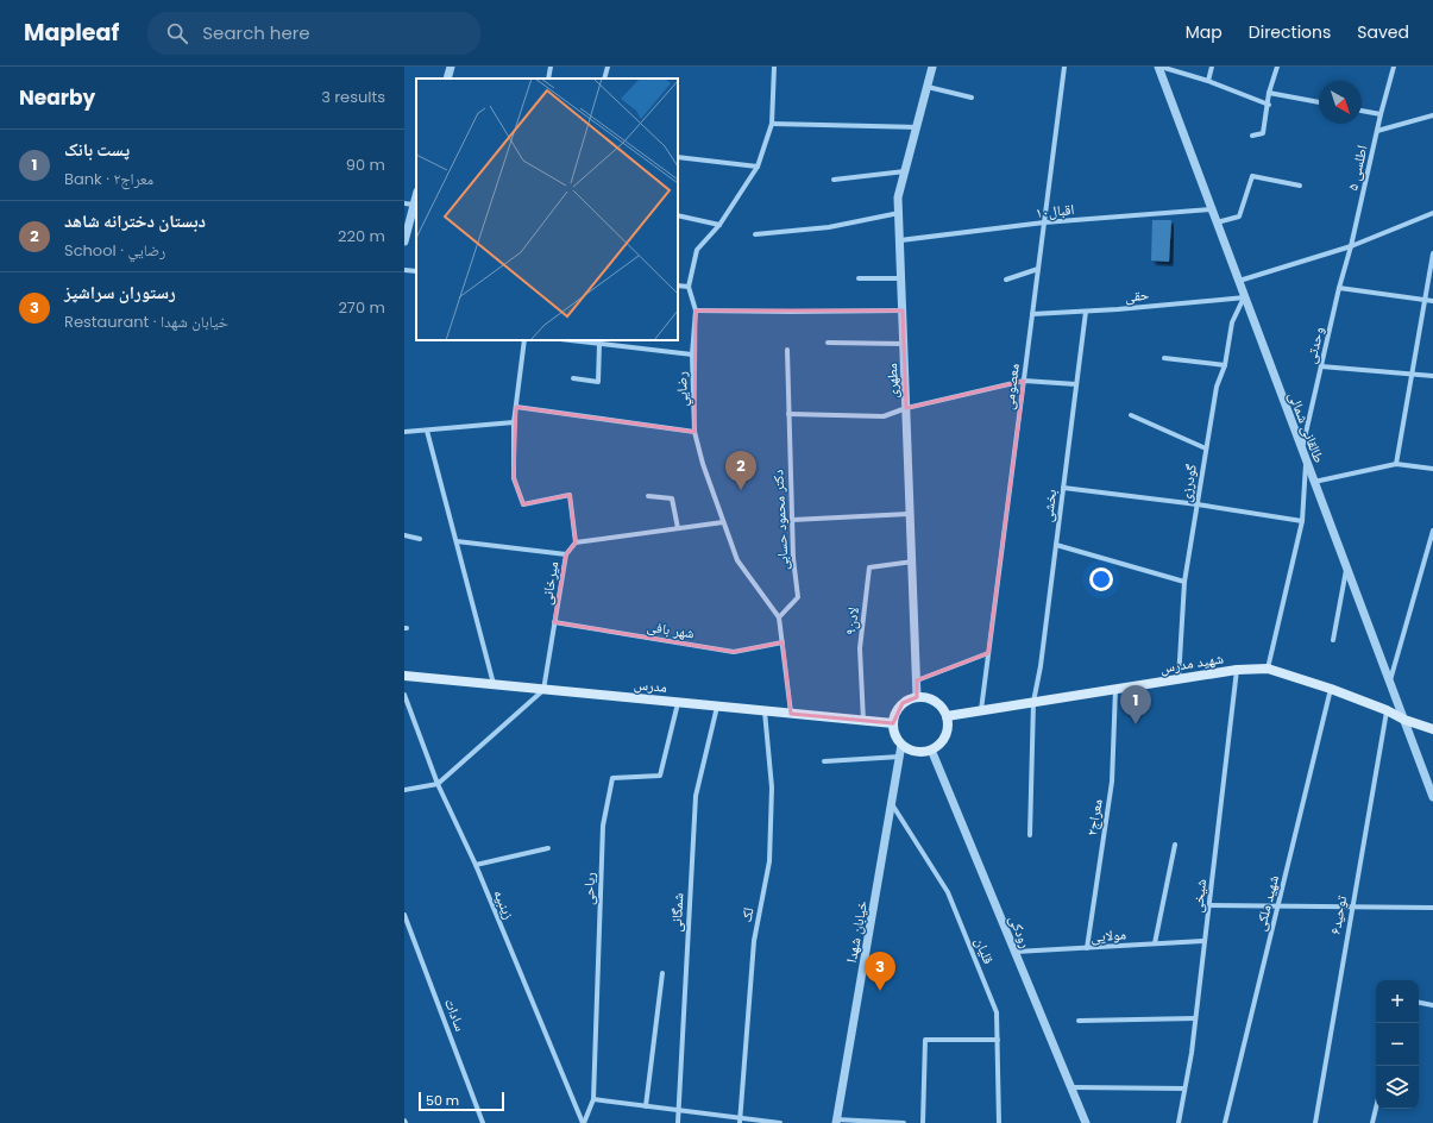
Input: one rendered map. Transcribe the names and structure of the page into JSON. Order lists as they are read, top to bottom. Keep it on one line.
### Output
{"streets":{"main road":["شهید مدرس","مدرس"],"street":["اطلسی ۵","اقبال۱۰","حقی","وحدتی","مطهری","معصومی","رضایي","طالقانی شمالی","گودرزی","بخشی","دکتر محمود حسابی","میرخانی","لادن۹","شهر بافی","معراج۲","ریاحی","شیخی","شهید ملکی","زینبیه","شمگانی","لک","توحید۶","خیابان شهدا","رودکی","مولایی","قلیان","سادات"]},"crossings":[["اطلسی ۵","وحدتی"],["اقبال۱۰","مطهری"],["اقبال۱۰","معصومی"],["اقبال۱۰","طالقانی شمالی"],["حقی","معصومی"],["حقی","طالقانی شمالی"],["حقی","گودرزی"],["حقی","بخشی"],["وحدتی","طالقانی شمالی"],["مطهری","لادن۹"],["مطهری","شهید مدرس"],["مطهری","مدرس"],["مطهری","خیابان شهدا"],["مطهری","رودکی"],["معصومی","شهید مدرس"],["رضایي","دکتر محمود حسابی"],["رضایي","شهر بافی"],["رضایي","مدرس"],["طالقانی شمالی","گودرزی"],["طالقانی شمالی","شهید مدرس"],["گودرزی","شهید مدرس"],["بخشی","شهید مدرس"],["میرخانی","شهر بافی"],["میرخانی","مدرس"],["لادن۹","مدرس"],["شهید مدرس","مدرس"],["شهید مدرس","معراج۲"],["شهید مدرس","شیخی"],["شهید مدرس","شهید ملکی"],["شهید مدرس","توحید۶"],["شهید مدرس","خیابان شهدا"],["شهید مدرس","رودکی"],["مدرس","ریاحی"],["مدرس","شمگانی"],["مدرس","لک"],["مدرس","خیابان شهدا"],["مدرس","رودکی"],["معراج۲","مولایی"],["ریاحی","زینبیه"],["شیخی","مولایی"],["خیابان شهدا","رودکی"],["خیابان شهدا","قلیان"],["رودکی","مولایی"]],"scale_bar":"50 m","north":"bottom right","page":{"header":"Mapleaf","search":"Search here","nav":["Map","Directions","Saved"],"heading":["Nearby","3 results"],"list":[{"mark":"1","name":"پست بانک","note":"Bank · معراج۲","value":"90 m"},{"mark":"2","name":"دبستان دخترانه شاهد","note":"School · رضایي","value":"220 m"},{"mark":"3","name":"رستوران سراشپز","note":"Restaurant · خیابان شهدا","value":"270 m"}],"pins":["2","1","3"],"map_buttons":["+","−"],"scale":"50 m"}}
